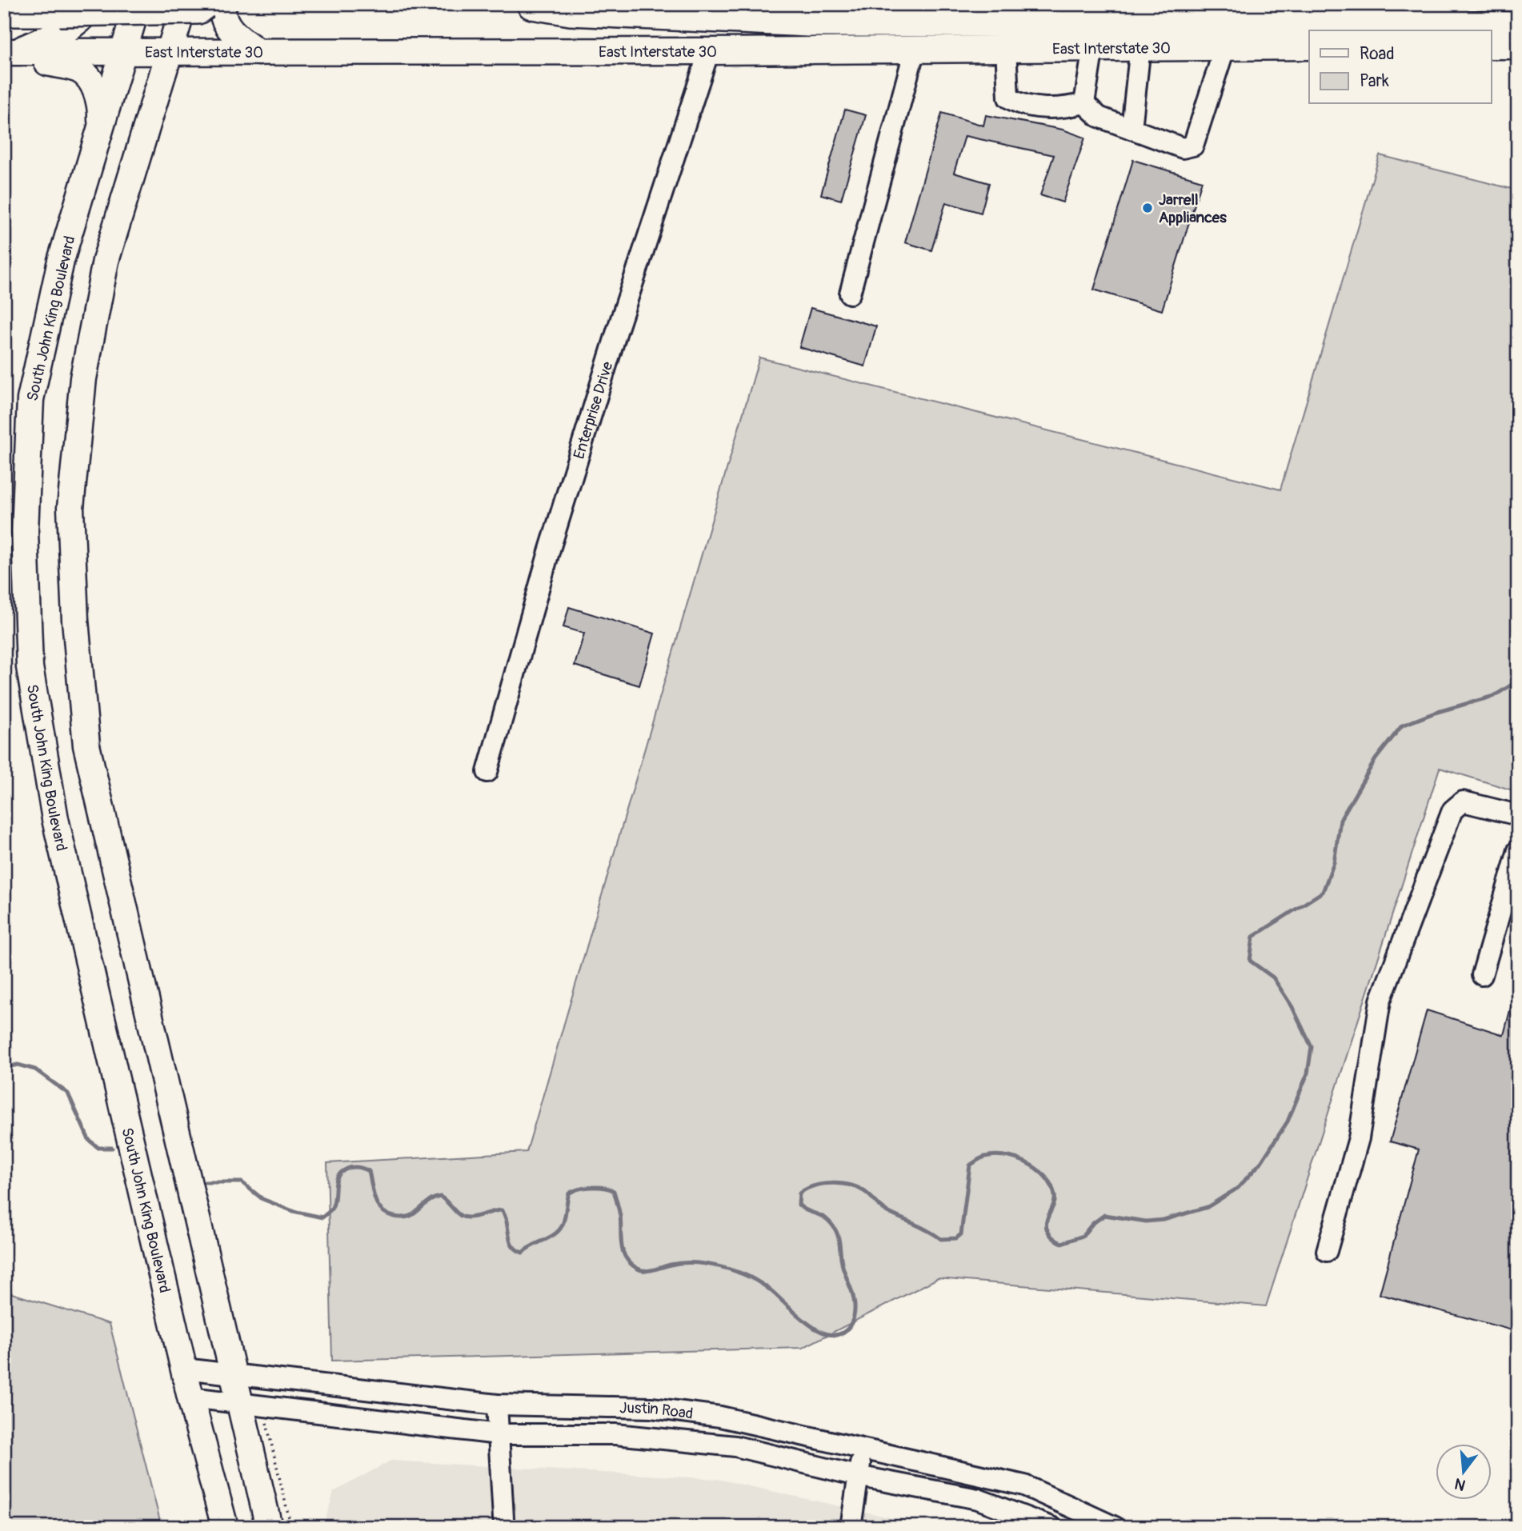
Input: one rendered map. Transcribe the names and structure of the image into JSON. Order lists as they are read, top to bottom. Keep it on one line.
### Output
{"streets":{"main road":["East Interstate 30","South John King Boulevard"],"street":["Enterprise Drive","Justin Road"]},"crossings":[["East Interstate 30","South John King Boulevard"],["East Interstate 30","Enterprise Drive"],["South John King Boulevard","Justin Road"]],"places":["Jarrell Appliances"],"legend":["Road","Park"],"north":"bottom"}
